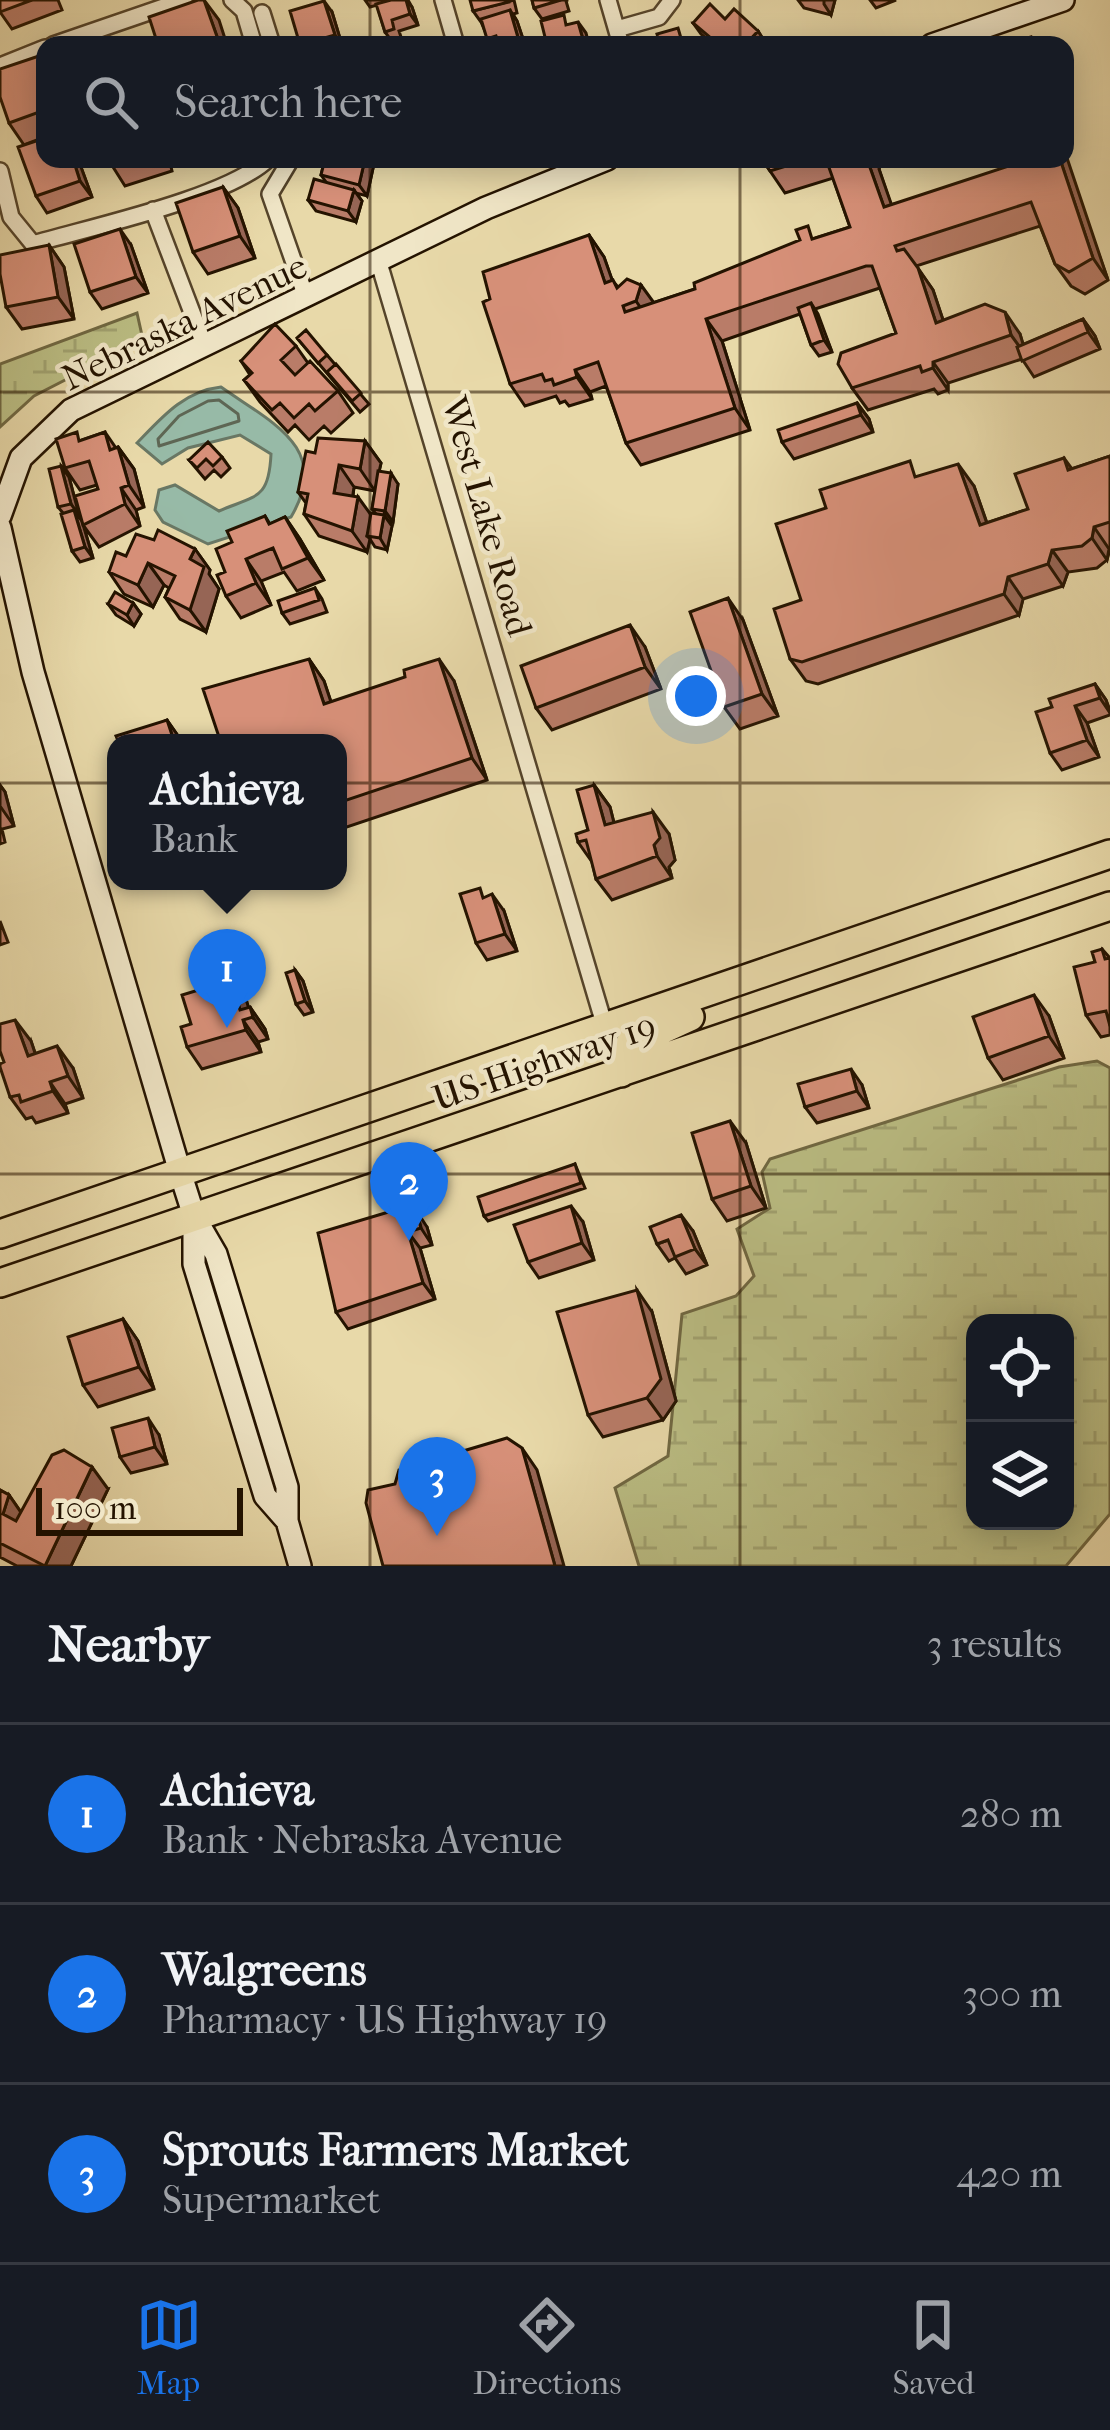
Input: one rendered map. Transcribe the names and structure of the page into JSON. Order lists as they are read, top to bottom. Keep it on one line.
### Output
{"streets":{"highway":["US Highway 19"],"street":["Nebraska Avenue","West Lake Road"]},"crossings":[["Nebraska Avenue","West Lake Road"],["West Lake Road","US Highway 19"]],"scale_bar":"100 m","page":{"search":"Search here","popup":["Achieva","Bank"],"pins":["1","2","3"],"scale":"100 m","heading":["Nearby","3 results"],"list":[{"mark":"1","name":"Achieva","note":"Bank · Nebraska Avenue","value":"280 m"},{"mark":"2","name":"Walgreens","note":"Pharmacy · US Highway 19","value":"300 m"},{"mark":"3","name":"Sprouts Farmers Market","note":"Supermarket","value":"420 m"}],"nav":["Map","Directions","Saved"]}}
